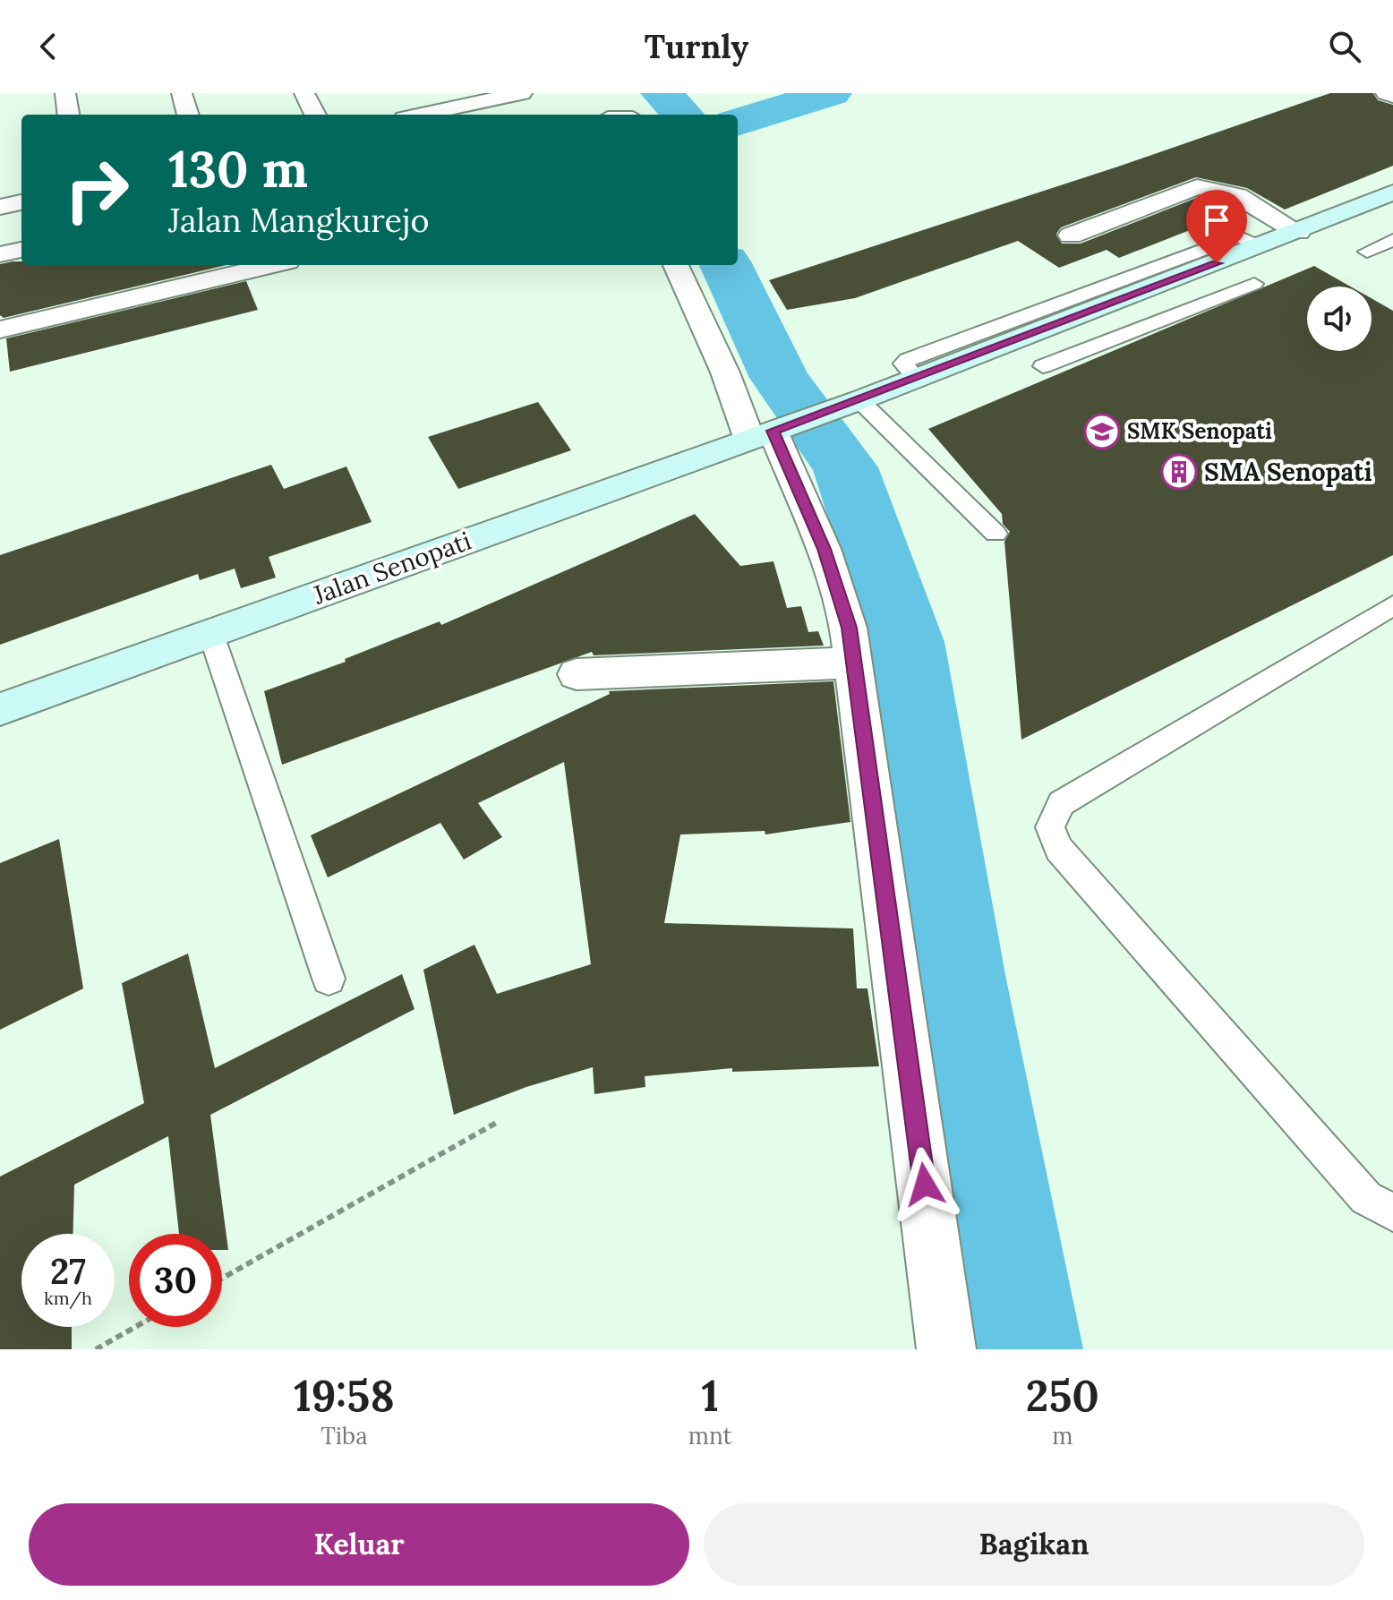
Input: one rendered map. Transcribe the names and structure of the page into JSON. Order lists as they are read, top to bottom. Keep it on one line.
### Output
{"streets":{"street":["Jalan Senopati"]},"places":{"school or university":["SMK Senopati"],"building":["SMA Senopati"]},"page":{"header":"Turnly","turn":["130 m","Jalan Mangkurejo"],"speed":"27 km/h","limit":"30","eta":["19:58","Tiba","1","mnt","250","m"],"buttons":["Keluar","Bagikan"]}}
